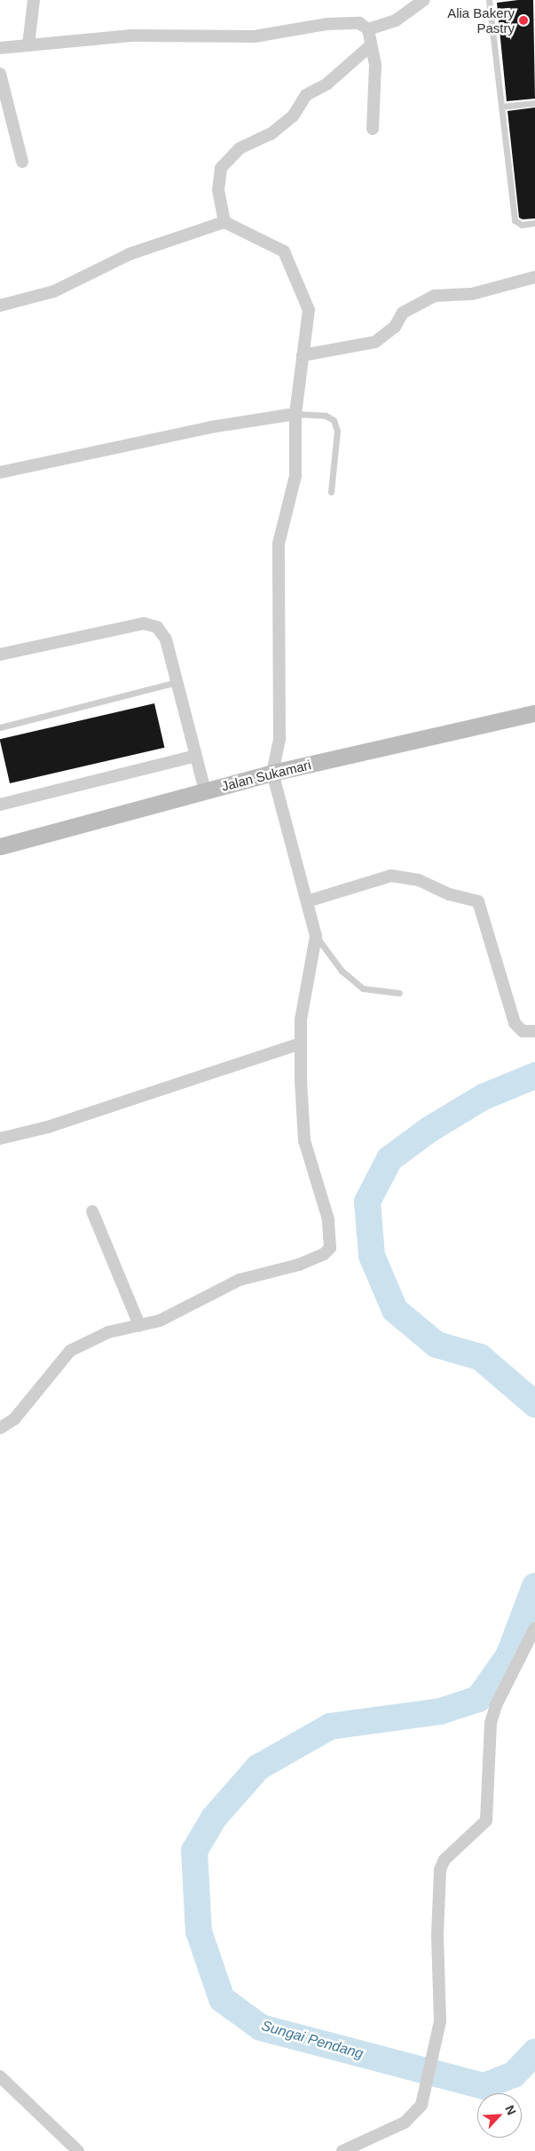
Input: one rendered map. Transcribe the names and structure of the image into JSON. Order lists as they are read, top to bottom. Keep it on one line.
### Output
{"streets":{"street":["Jalan Sukamari"]},"water":["Sungai Pendang"],"places":["Alia Bakery Pastry"],"north":"top right"}
